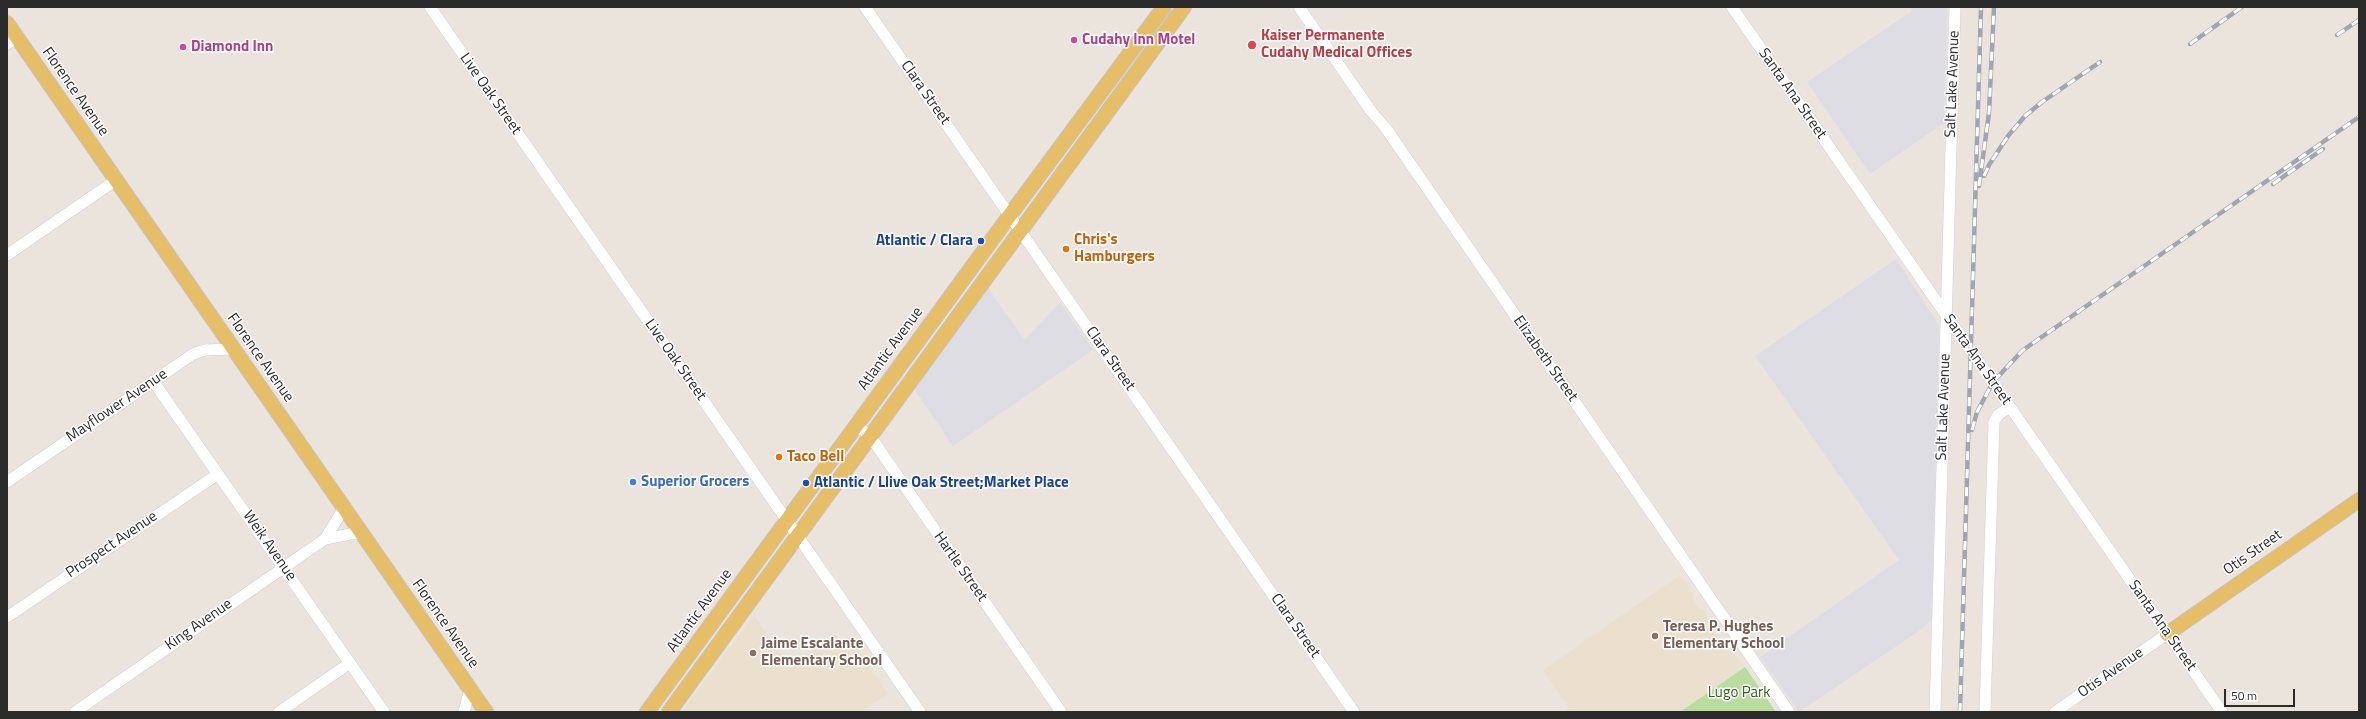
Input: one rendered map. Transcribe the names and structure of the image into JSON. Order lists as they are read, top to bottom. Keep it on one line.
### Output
{"streets":{"main road":["Florence Avenue","Atlantic Avenue","Otis Street"],"street":["Salt Lake Avenue","Clara Street","Live Oak Street","Santa Ana Street","Elizabeth Street","Mayflower Avenue","Prospect Avenue","Weik Avenue","Hartle Street","King Avenue","Otis Avenue"]},"crossings":[["Salt Lake Avenue","Santa Ana Street"],["Florence Avenue","Mayflower Avenue"],["Florence Avenue","King Avenue"],["Clara Street","Atlantic Avenue"],["Live Oak Street","Atlantic Avenue"],["Santa Ana Street","Otis Street"],["Santa Ana Street","Otis Avenue"],["Atlantic Avenue","Hartle Street"],["Mayflower Avenue","Weik Avenue"],["Prospect Avenue","Weik Avenue"],["Weik Avenue","King Avenue"],["Otis Street","Otis Avenue"]],"parks":["Lugo Park"],"places":["Cudahy Inn Motel","Kaiser Permanente Cudahy Medical Offices","Diamond Inn","Atlantic / Clara","Chris's Hamburgers","Taco Bell","Superior Grocers","Atlantic / Llive Oak Street;Market Place","Teresa P. Hughes Elementary School","Jaime Escalante Elementary School"],"scale_bar":"50 m"}
